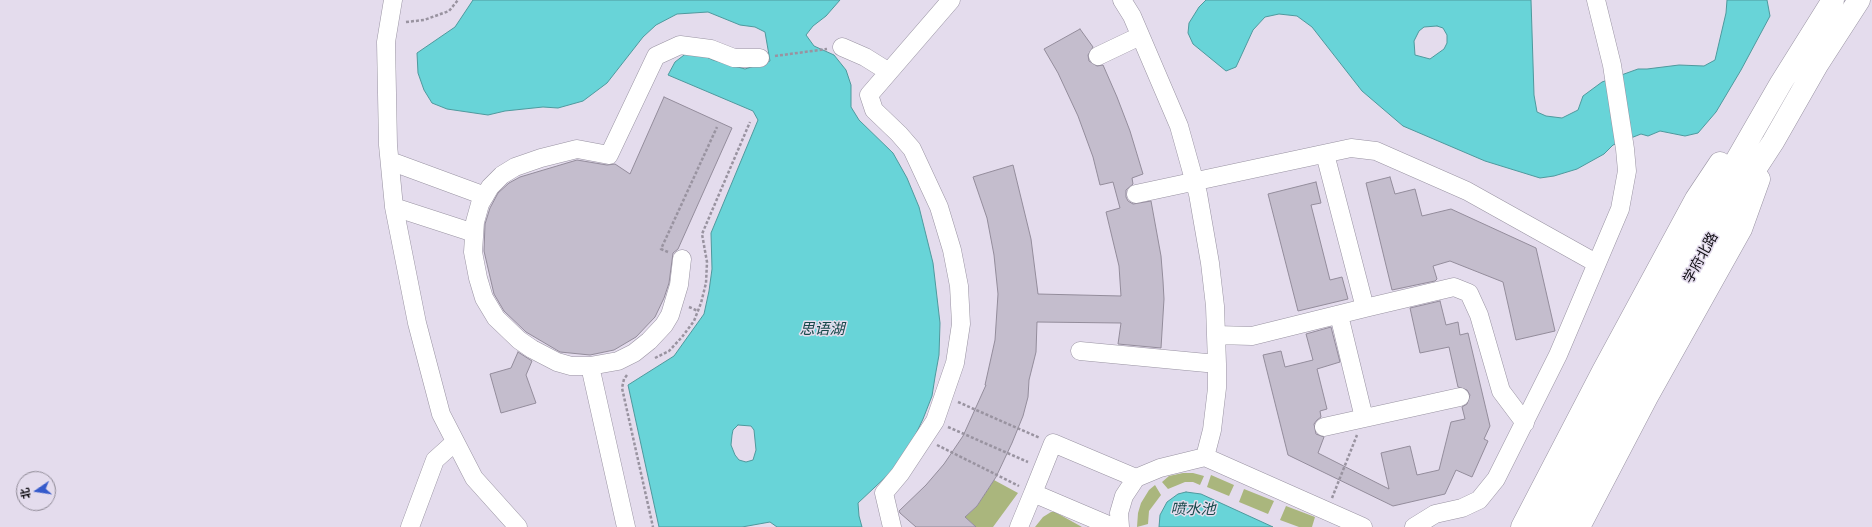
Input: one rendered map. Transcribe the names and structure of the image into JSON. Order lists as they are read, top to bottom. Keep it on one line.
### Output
{"streets":{"main road":["学府北路"]},"water":["思语湖","喷水池"],"north":"left"}
